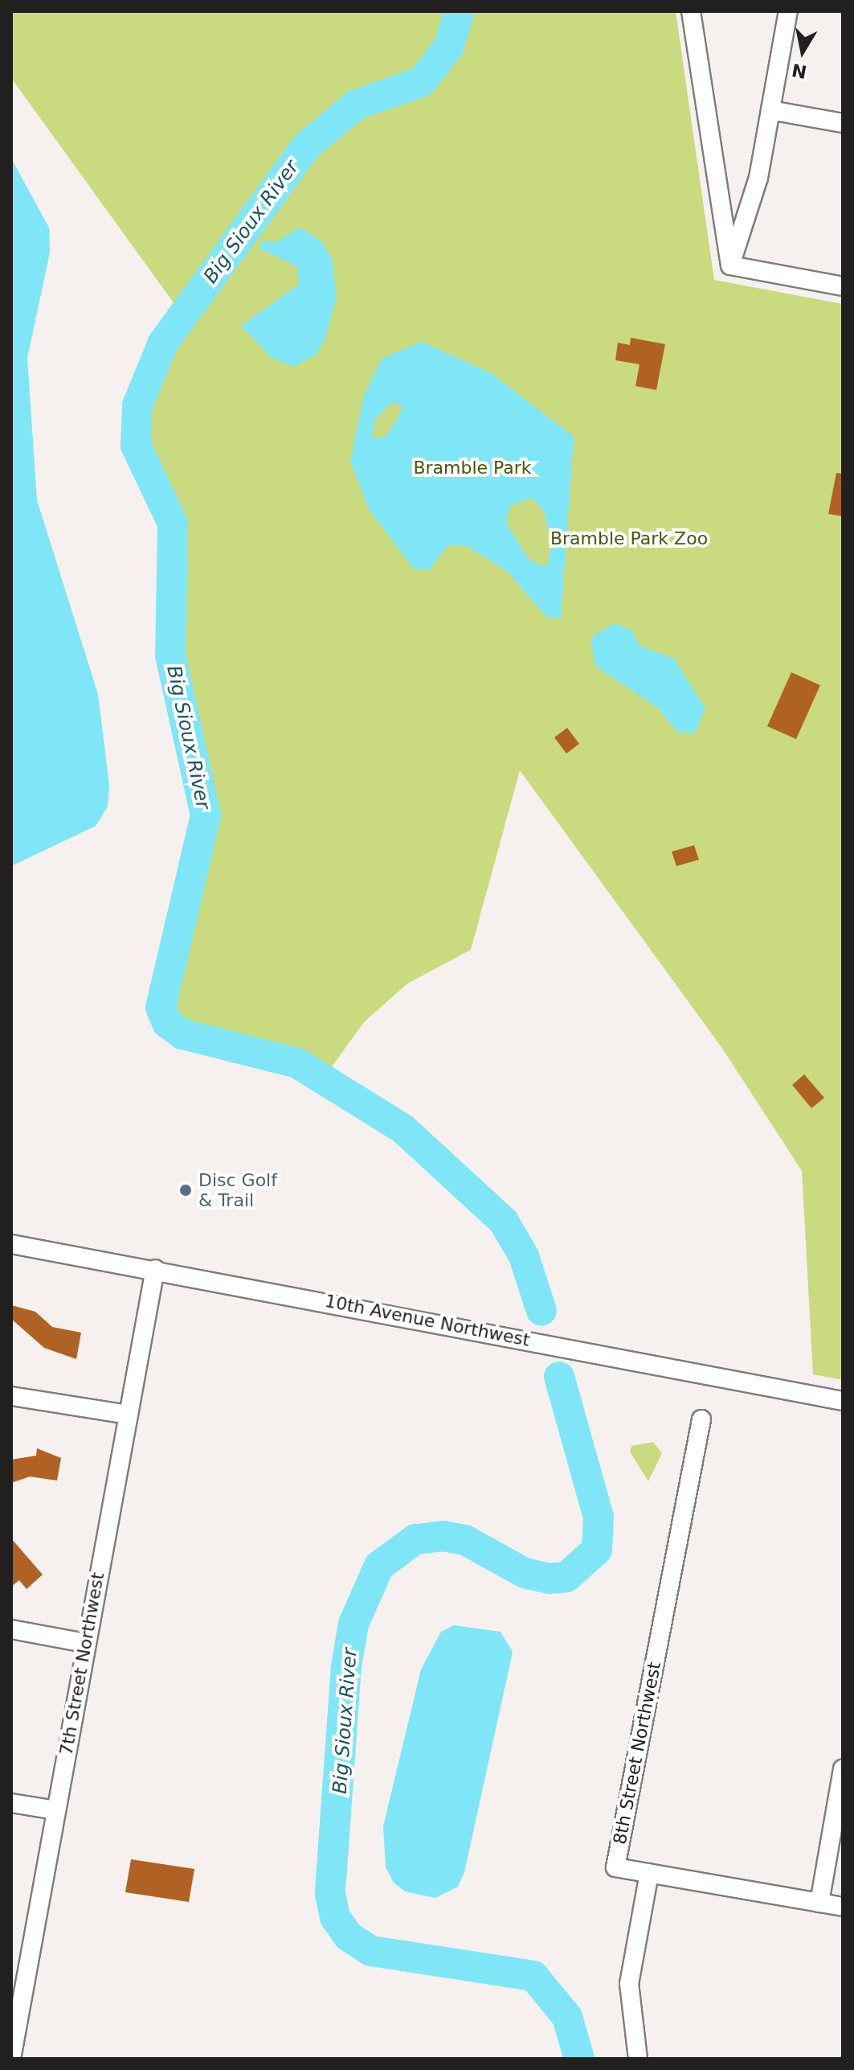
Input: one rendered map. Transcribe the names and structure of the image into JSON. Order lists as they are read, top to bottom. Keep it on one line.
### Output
{"streets":{"street":["10th Avenue Northwest","7th Street Northwest","8th Street Northwest"]},"crossings":[["10th Avenue Northwest","7th Street Northwest"]],"water":["Big Sioux River"],"parks":["Bramble Park","Bramble Park Zoo"],"places":["Disc Golf & Trail"],"north":"bottom"}
